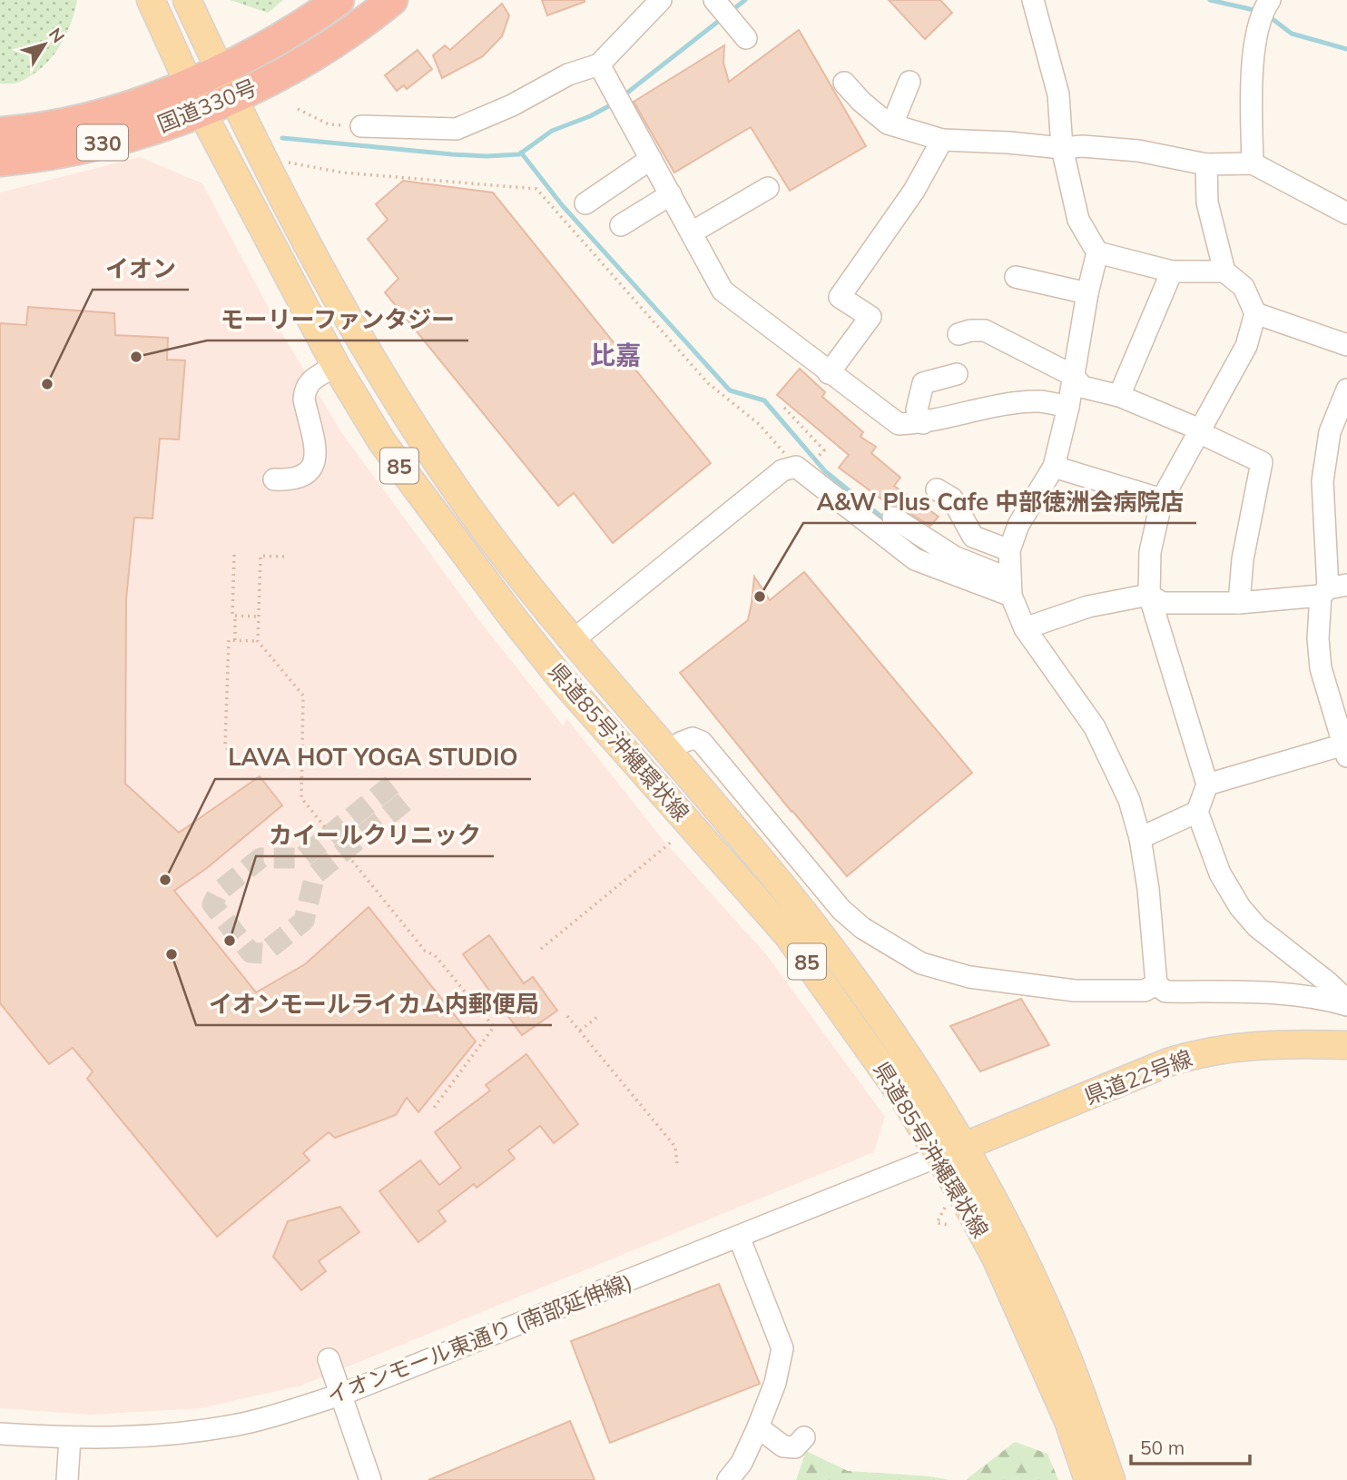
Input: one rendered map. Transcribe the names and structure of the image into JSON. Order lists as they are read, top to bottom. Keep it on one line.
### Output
{"streets":{"highway":["国道330号","330"],"main road":["85","県道85号沖縄環状線","県道22号線"],"street":["イオンモール東通り (南部延伸線)"]},"crossings":[["国道330号","県道85号沖縄環状線"],["県道85号沖縄環状線","県道22号線"],["県道85号沖縄環状線","イオンモール東通り (南部延伸線)"],["県道22号線","イオンモール東通り (南部延伸線)"]],"districts":["比嘉"],"places":["モーリーファンタジー","イオン","A&W Plus Cafe 中部徳洲会病院店","LAVA HOT YOGA STUDIO","カイールクリニック","イオンモールライカム内郵便局"],"scale_bar":"50 m","north":"top right"}
